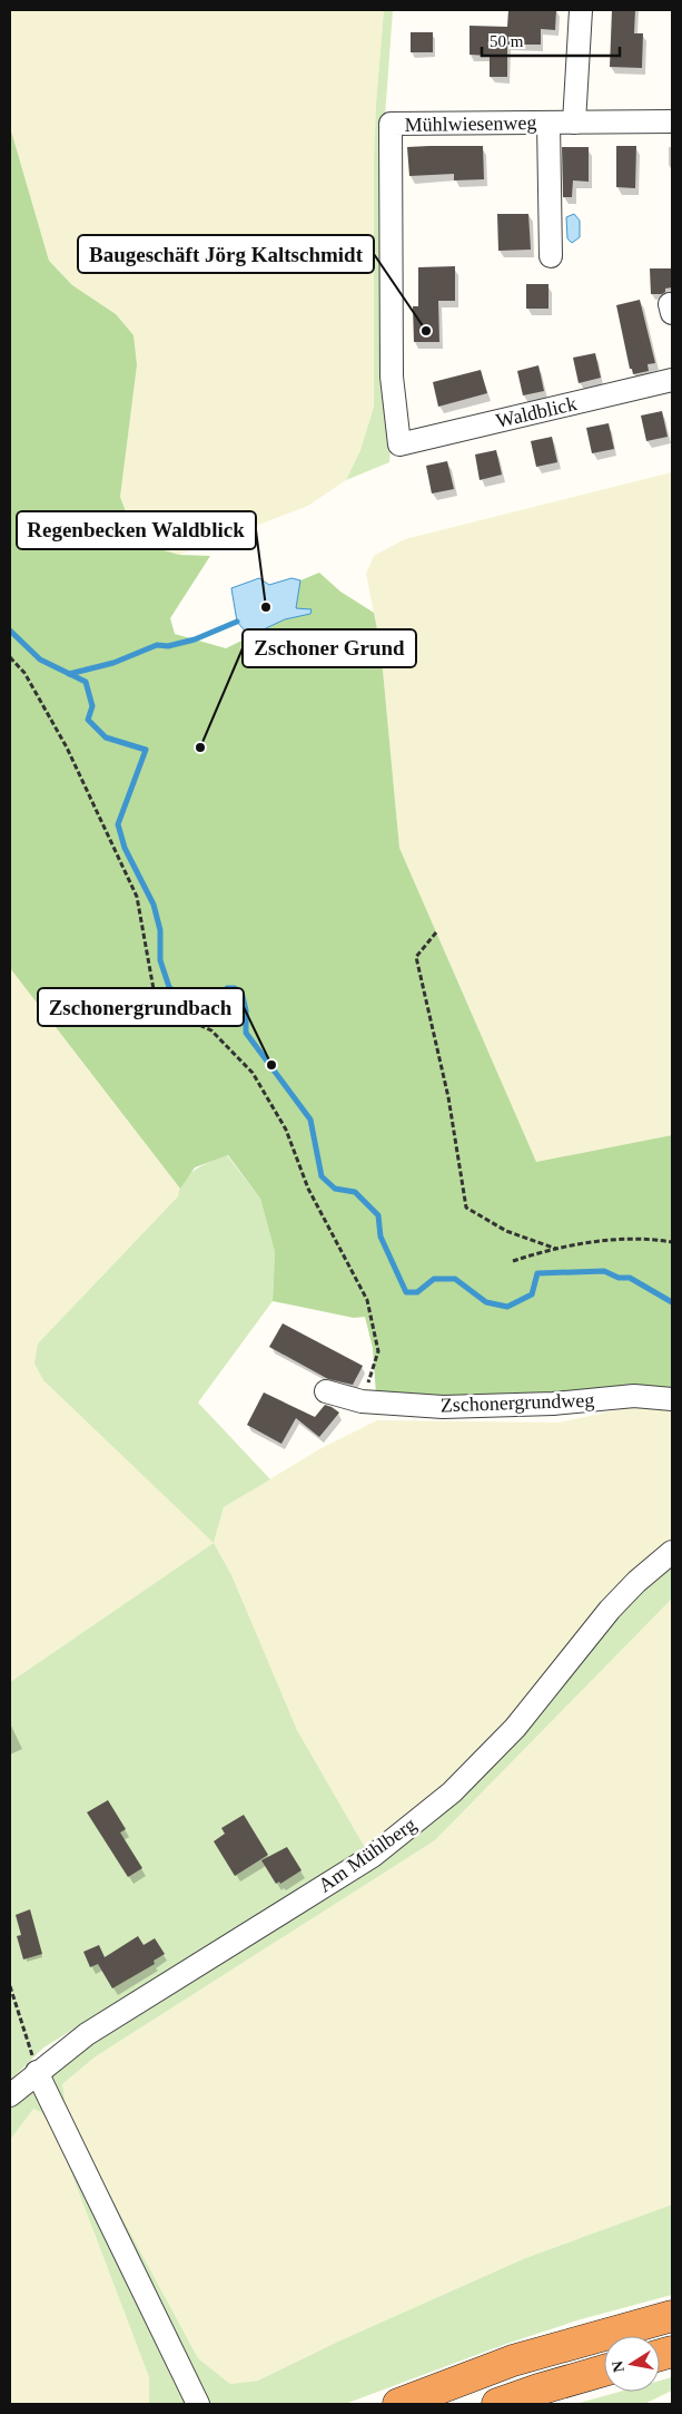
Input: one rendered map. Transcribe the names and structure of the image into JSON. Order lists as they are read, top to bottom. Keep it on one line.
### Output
{"streets":{"street":["Mühlwiesenweg","Waldblick","Zschonergrundweg","Am Mühlberg"]},"crossings":[["Mühlwiesenweg","Waldblick"]],"places":["Baugeschäft Jörg Kaltschmidt","Regenbecken Waldblick","Zschoner Grund","Zschonergrundbach"],"scale_bar":"50 m","north":"left"}
